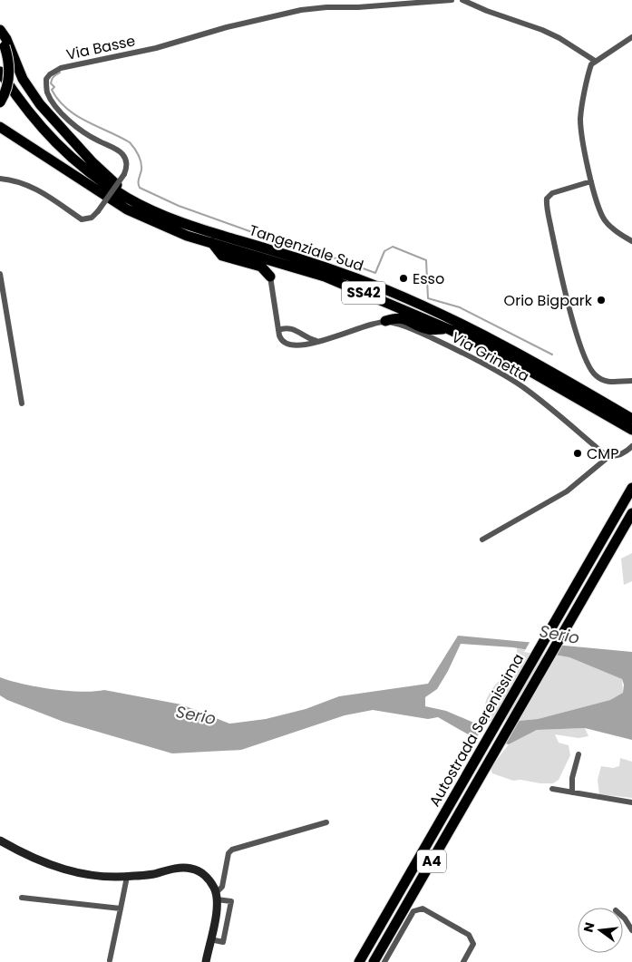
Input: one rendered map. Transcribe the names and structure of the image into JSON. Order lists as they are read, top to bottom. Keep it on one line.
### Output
{"streets":{"highway":["Tangenziale Sud","SS42","Autostrada Serenissima","A4"],"street":["Via Basse","Via Grinetta"]},"crossings":[["Tangenziale Sud","SS42"]],"water":["Serio"],"places":["Esso","Orio Bigpark","CMP"],"north":"left"}
